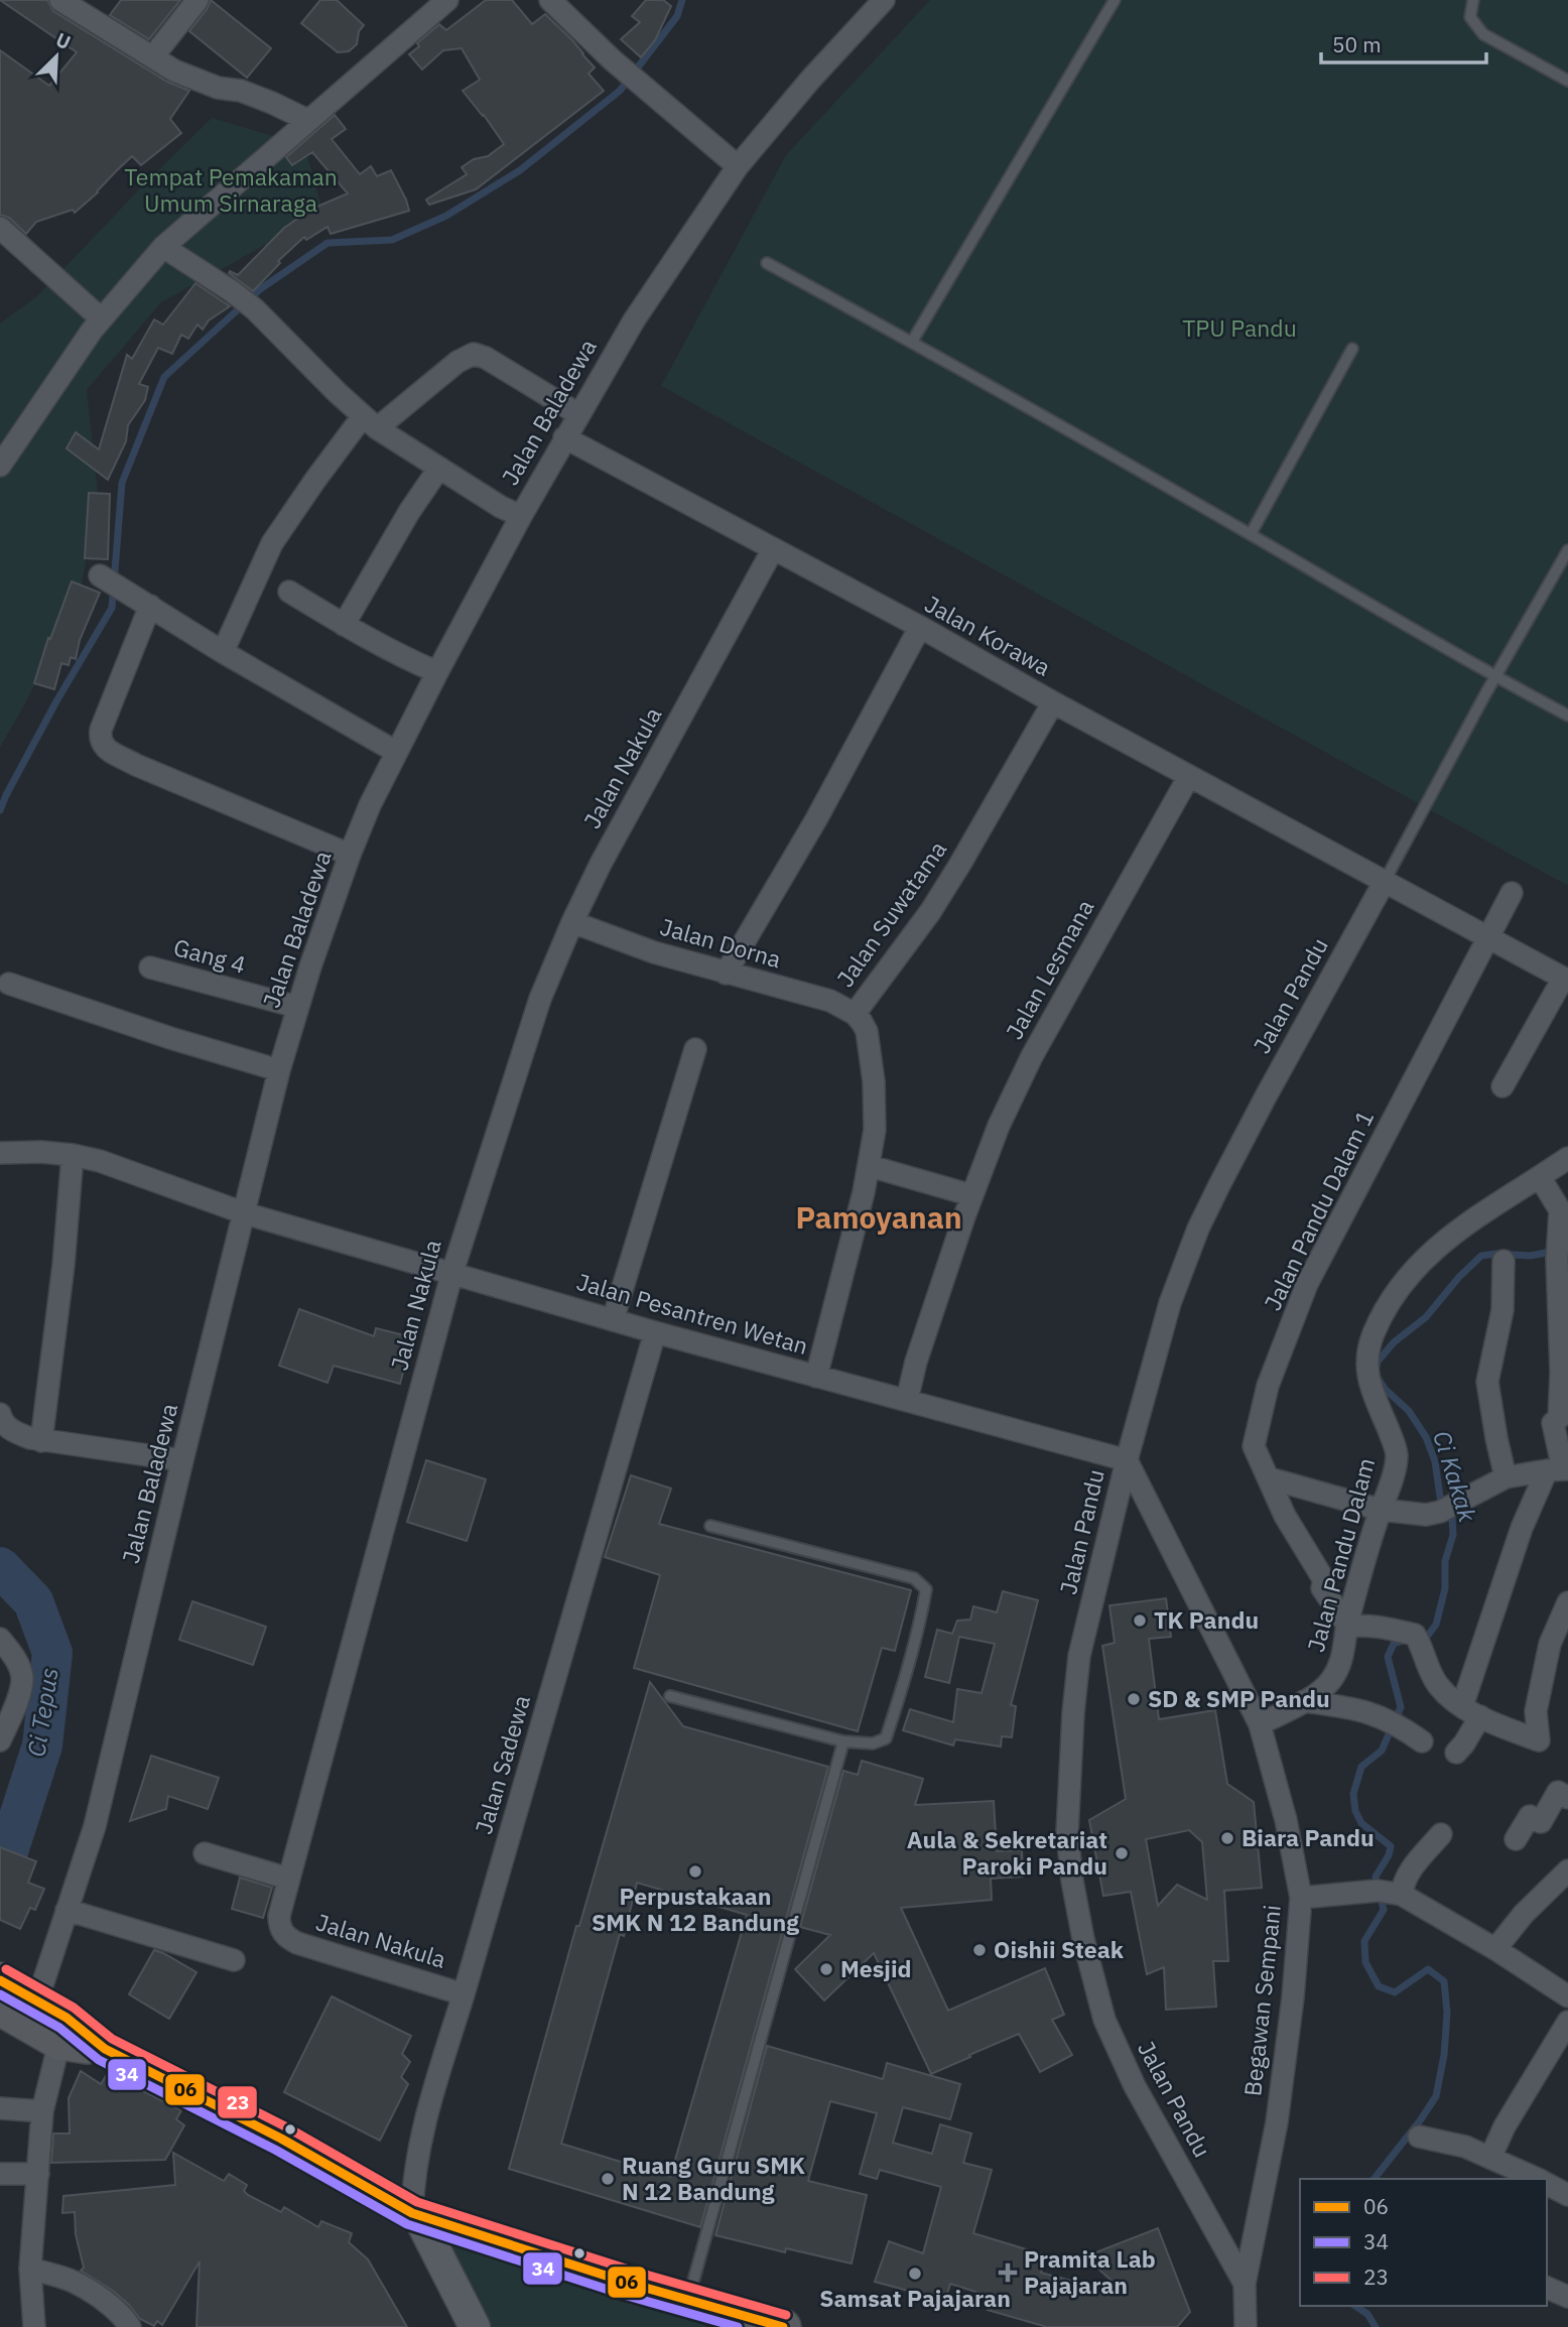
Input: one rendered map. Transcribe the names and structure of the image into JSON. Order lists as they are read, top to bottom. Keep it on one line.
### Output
{"streets":{"street":["Jalan Baladewa","Jalan Korawa","Jalan Nakula","Jalan Suwatama","Jalan Dorna","Gang 4","Jalan Lesmana","Jalan Pandu","Jalan Pandu Dalam 1","Jalan Pesantren Wetan","Jalan Pandu Dalam","Jalan Sadewa","Begawan Sempani"]},"crossings":[["Jalan Baladewa","Jalan Korawa"],["Jalan Baladewa","Gang 4"],["Jalan Baladewa","Jalan Pesantren Wetan"],["Jalan Korawa","Jalan Nakula"],["Jalan Korawa","Jalan Suwatama"],["Jalan Korawa","Jalan Lesmana"],["Jalan Korawa","Jalan Pandu"],["Jalan Nakula","Jalan Dorna"],["Jalan Nakula","Jalan Pesantren Wetan"],["Jalan Nakula","Jalan Sadewa"],["Jalan Suwatama","Jalan Dorna"],["Jalan Suwatama","Jalan Pesantren Wetan"],["Jalan Lesmana","Jalan Pesantren Wetan"],["Jalan Pandu","Jalan Pesantren Wetan"],["Jalan Pandu","Begawan Sempani"],["Jalan Pandu Dalam 1","Jalan Pandu Dalam"],["Jalan Pesantren Wetan","Jalan Sadewa"],["Jalan Pesantren Wetan","Begawan Sempani"],["Jalan Pandu Dalam","Begawan Sempani"]],"districts":["Pamoyanan"],"water":["Ci Kakak","Ci Tepus"],"parks":["Tempat Pemakaman Umum Sirnaraga","TPU Pandu"],"places":{"other":["TK Pandu","SD & SMP Pandu","Biara Pandu","Aula & Sekretariat Paroki Pandu","Perpustakaan SMK N 12 Bandung","Oishii Steak","Mesjid","Ruang Guru SMK N 12 Bandung","Samsat Pajajaran"],"health":["Pramita Lab Pajajaran"]},"lines":["transit line 23","transit line 06","transit line 34"],"legend":["06","34","23"],"scale_bar":"50 m","north":"top right"}
